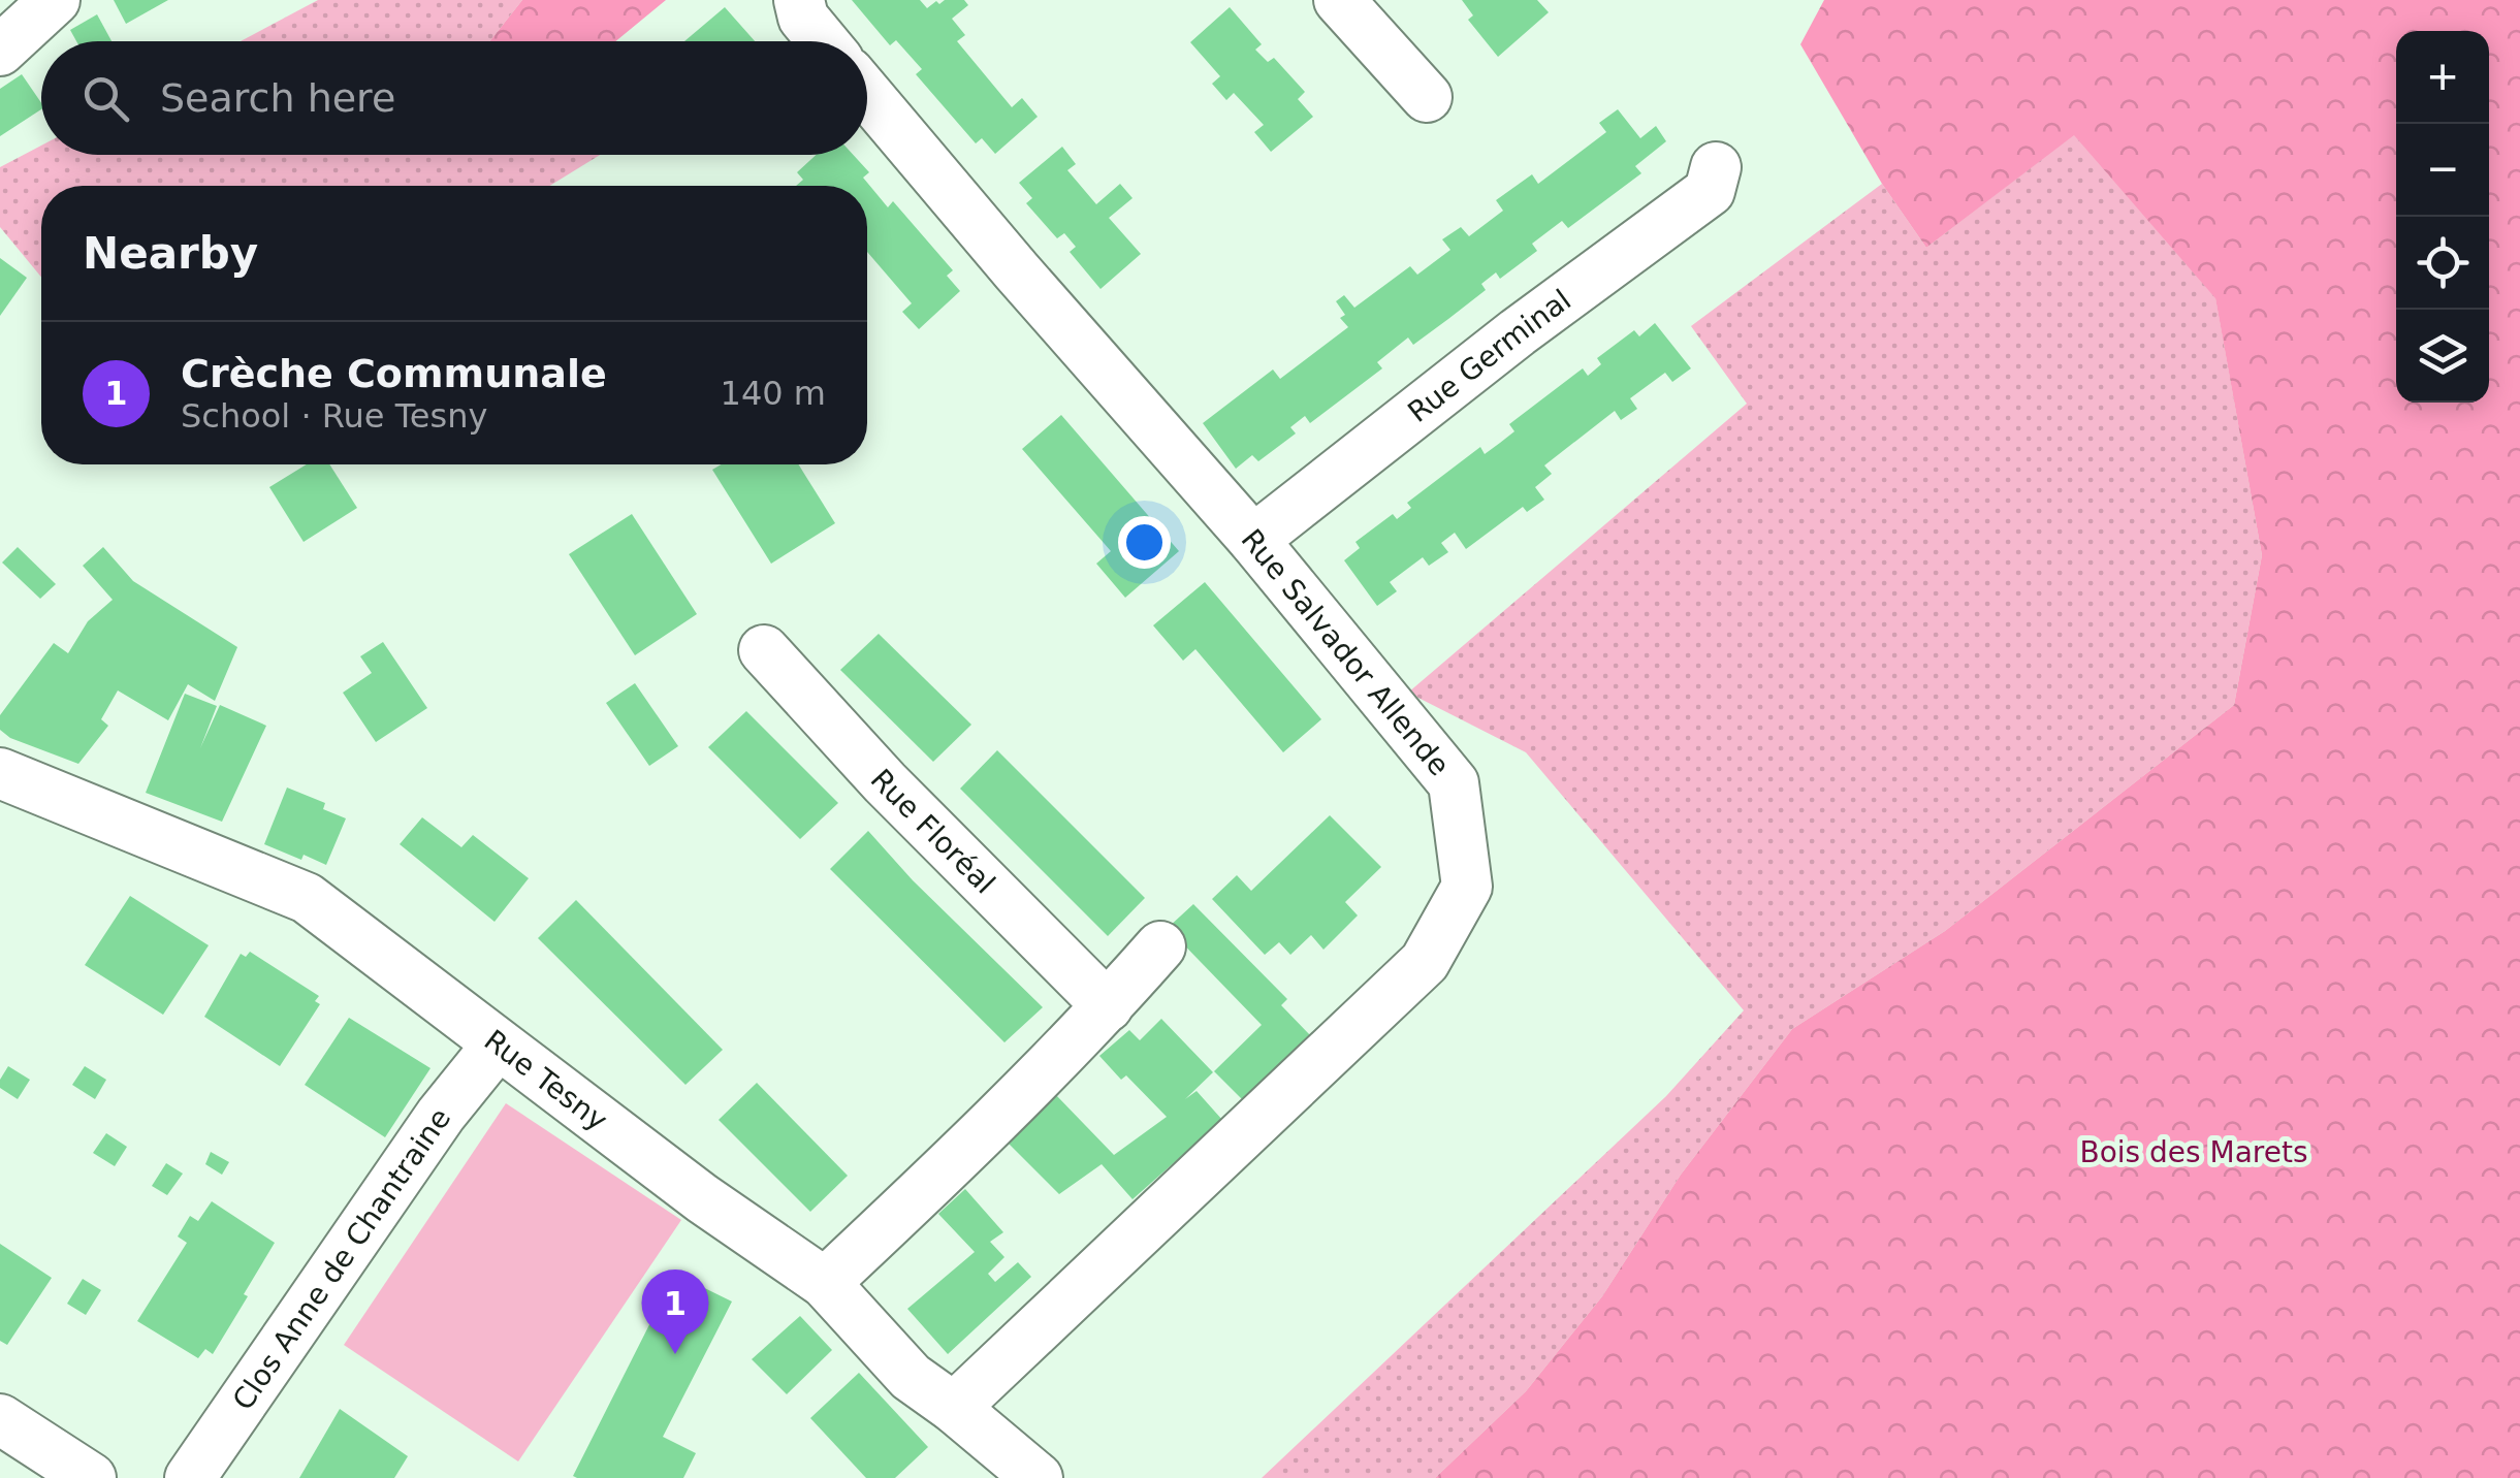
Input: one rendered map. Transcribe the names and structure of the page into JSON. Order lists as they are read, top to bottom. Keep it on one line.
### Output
{"streets":{"street":["Rue Germinal","Rue Salvador Allende","Rue Floréal","Rue Tesny","Clos Anne de Chantraine"]},"crossings":[["Rue Germinal","Rue Salvador Allende"],["Rue Salvador Allende","Rue Tesny"],["Rue Tesny","Clos Anne de Chantraine"]],"parks":["Bois des Marets"],"page":{"map_buttons":["+","−"],"search":"Search here","heading":"Nearby","list":[{"mark":"1","name":"Crèche Communale","note":"School · Rue Tesny","value":"140 m"}],"pins":"1"}}
